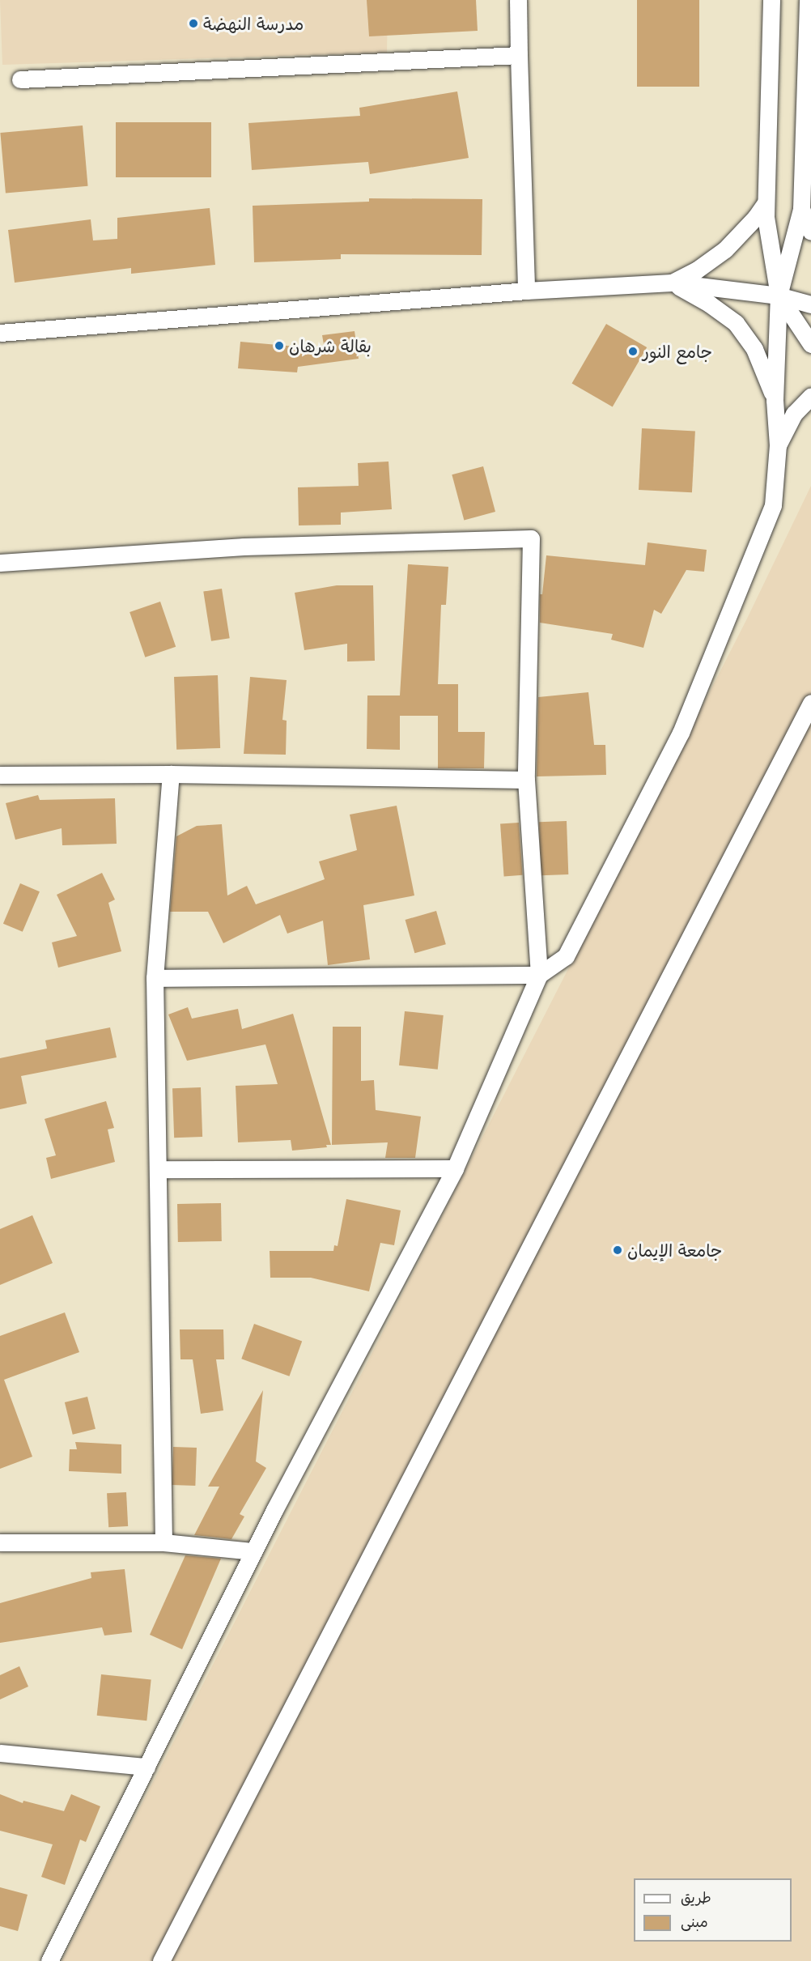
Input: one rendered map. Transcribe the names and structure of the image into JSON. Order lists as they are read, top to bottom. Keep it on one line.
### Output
{"places":["مدرسة النهضة","بقالة شرهان","جامع النور","جامعة الإيمان"],"legend":["طريق","مبنى"]}
